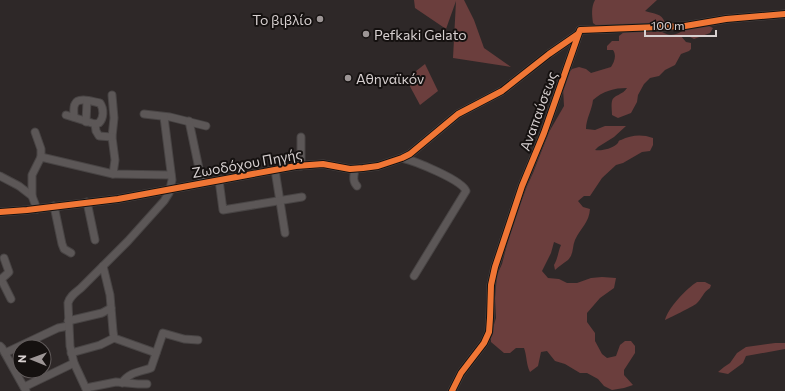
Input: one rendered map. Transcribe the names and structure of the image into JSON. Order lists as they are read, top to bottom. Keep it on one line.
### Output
{"streets":{"street":["Αναπαύσεως","Ζωοδόχου Πηγής"]},"crossings":[["Αναπαύσεως","Ζωοδόχου Πηγής"]],"places":["Το βιβλίο","Pefkaki Gelato","Αθηναϊκόν"],"scale_bar":"100 m","north":"left"}
